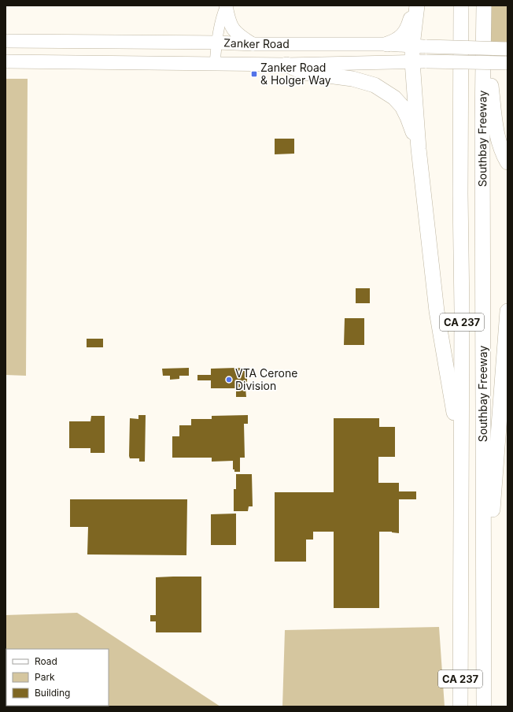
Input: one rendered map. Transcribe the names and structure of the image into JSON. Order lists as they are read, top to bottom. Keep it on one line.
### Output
{"streets":{"highway":["Southbay Freeway","CA 237"],"main road":["Zanker Road"]},"places":{"transit":["Zanker Road & Holger Way"],"other":["VTA Cerone Division"]},"legend":["Road","Park","Building"]}
